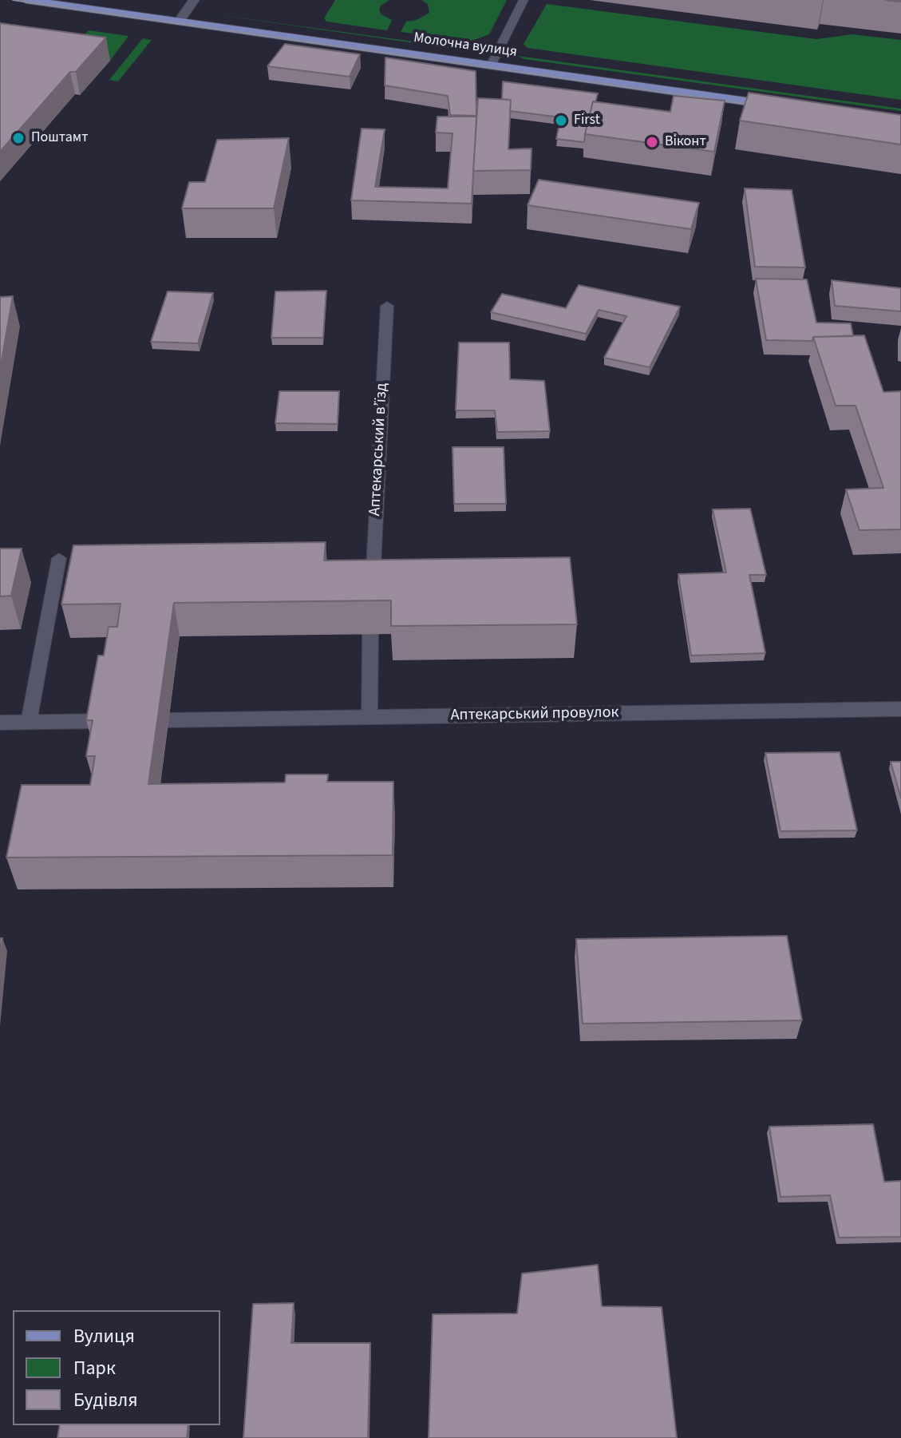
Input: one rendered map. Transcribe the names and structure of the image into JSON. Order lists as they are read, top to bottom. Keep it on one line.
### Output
{"streets":{"main road":["Молочна вулиця"],"street":["Аптекарський провулок"],"lane":["Аптекарський в’їзд"]},"places":["First","Поштамт","Віконт"],"legend":["Вулиця","Парк","Будівля"]}
